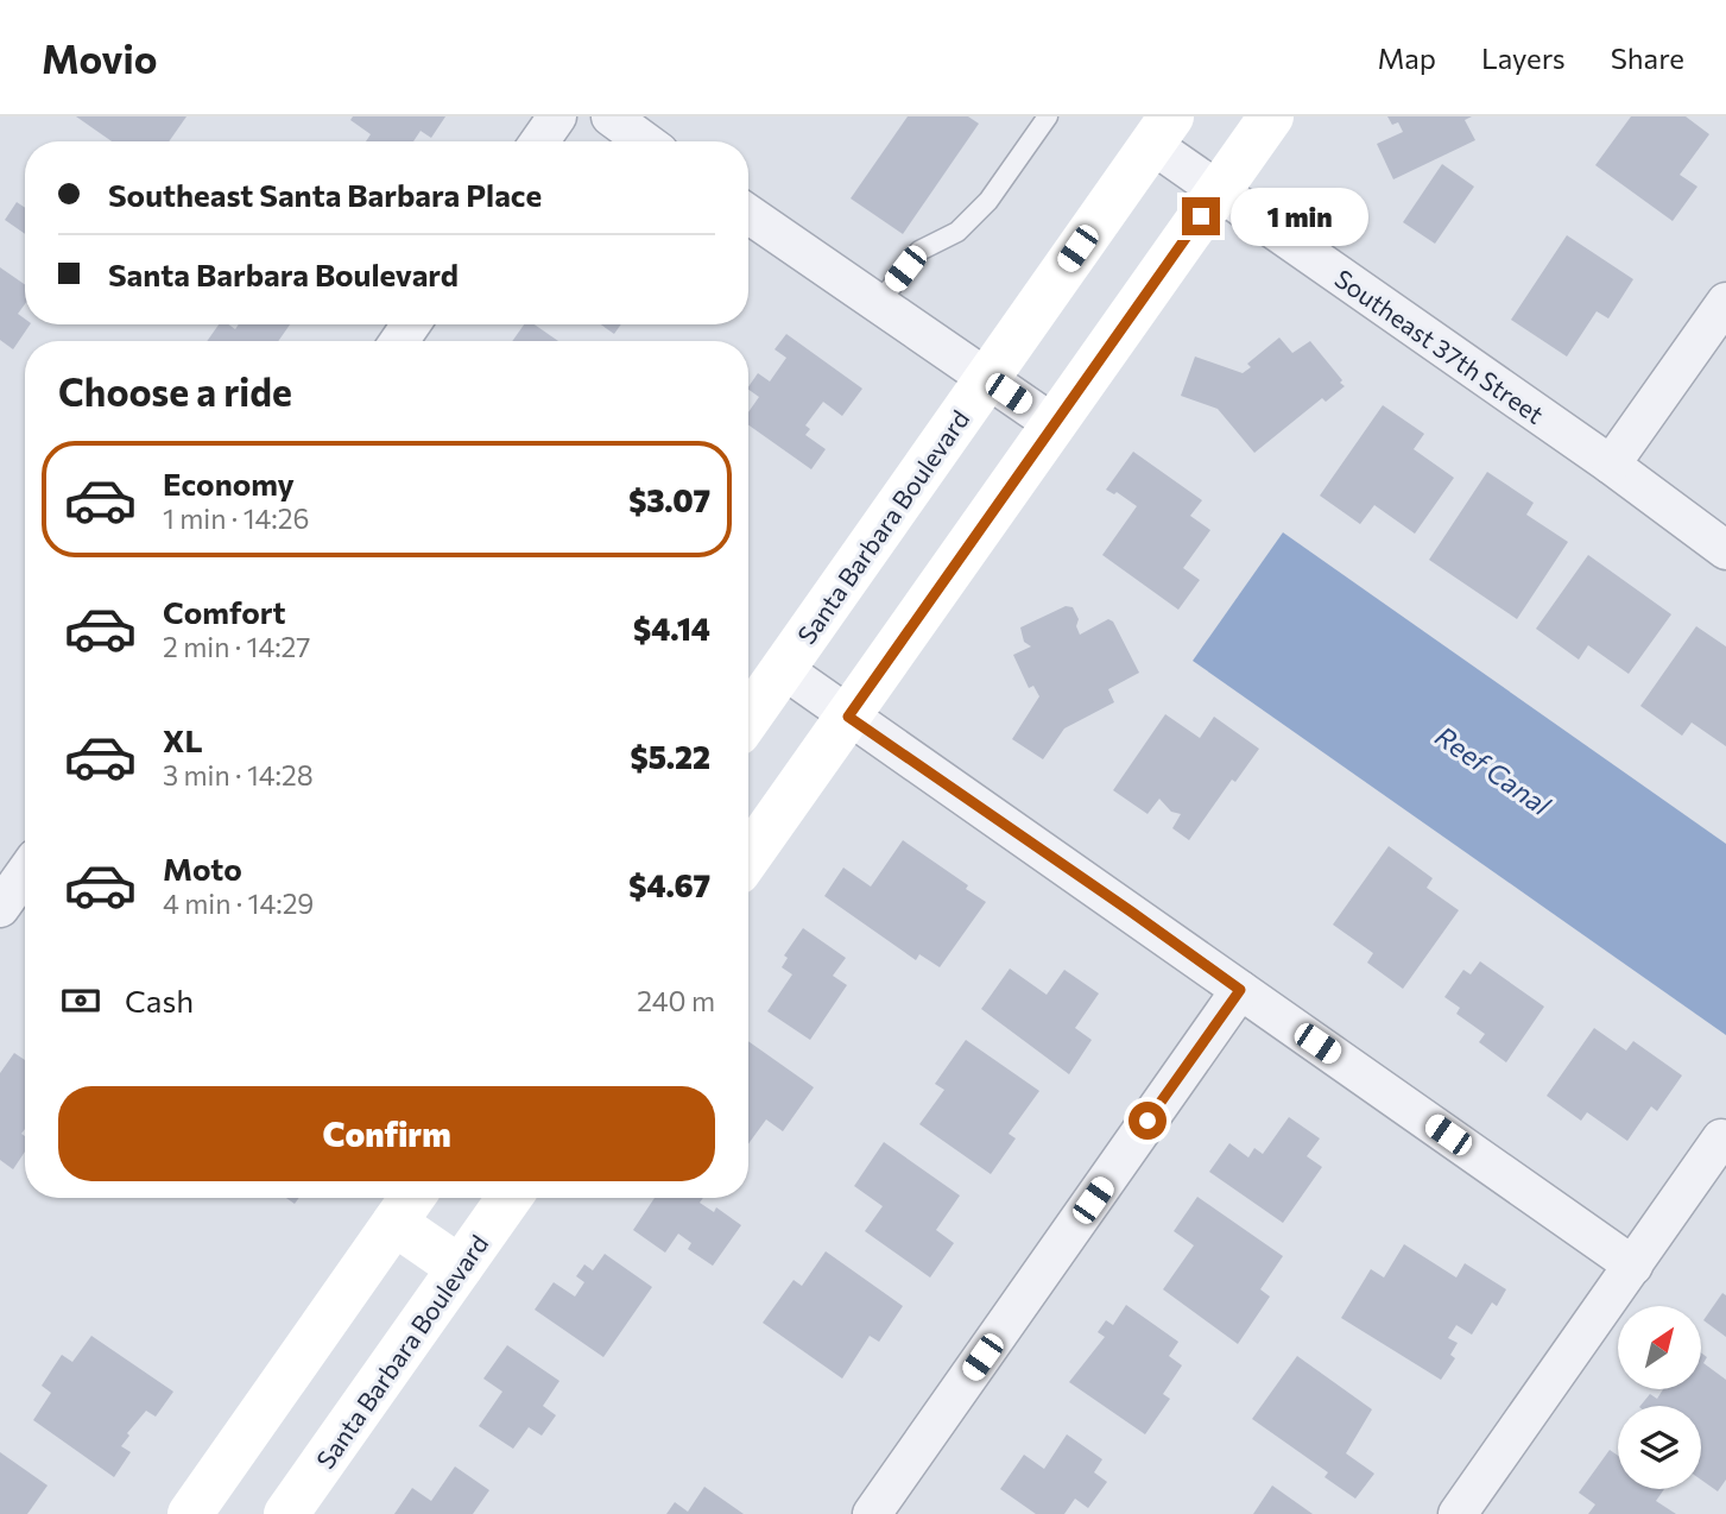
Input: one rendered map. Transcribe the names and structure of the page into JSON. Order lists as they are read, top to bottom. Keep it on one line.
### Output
{"streets":{"main road":["Santa Barbara Boulevard"],"street":["Southeast 37th Street"]},"crossings":[["Southeast 37th Street","Santa Barbara Boulevard"]],"water":["Reef Canal"],"north":"top right","page":{"header":"Movio","nav":["Map","Layers","Share"],"banner":["Southeast Santa Barbara Place","Santa Barbara Boulevard"],"bubble":"1 min","heading":"Choose a ride","list":[{"name":"Economy","note":"1 min · 14:26","value":"$3.07"},{"name":"Comfort","note":"2 min · 14:27","value":"$4.14"},{"name":"XL","note":"3 min · 14:28","value":"$5.22"},{"name":"Moto","note":"4 min · 14:29","value":"$4.67"}],"pay":["Cash","240 m"],"buttons":"Confirm"}}
